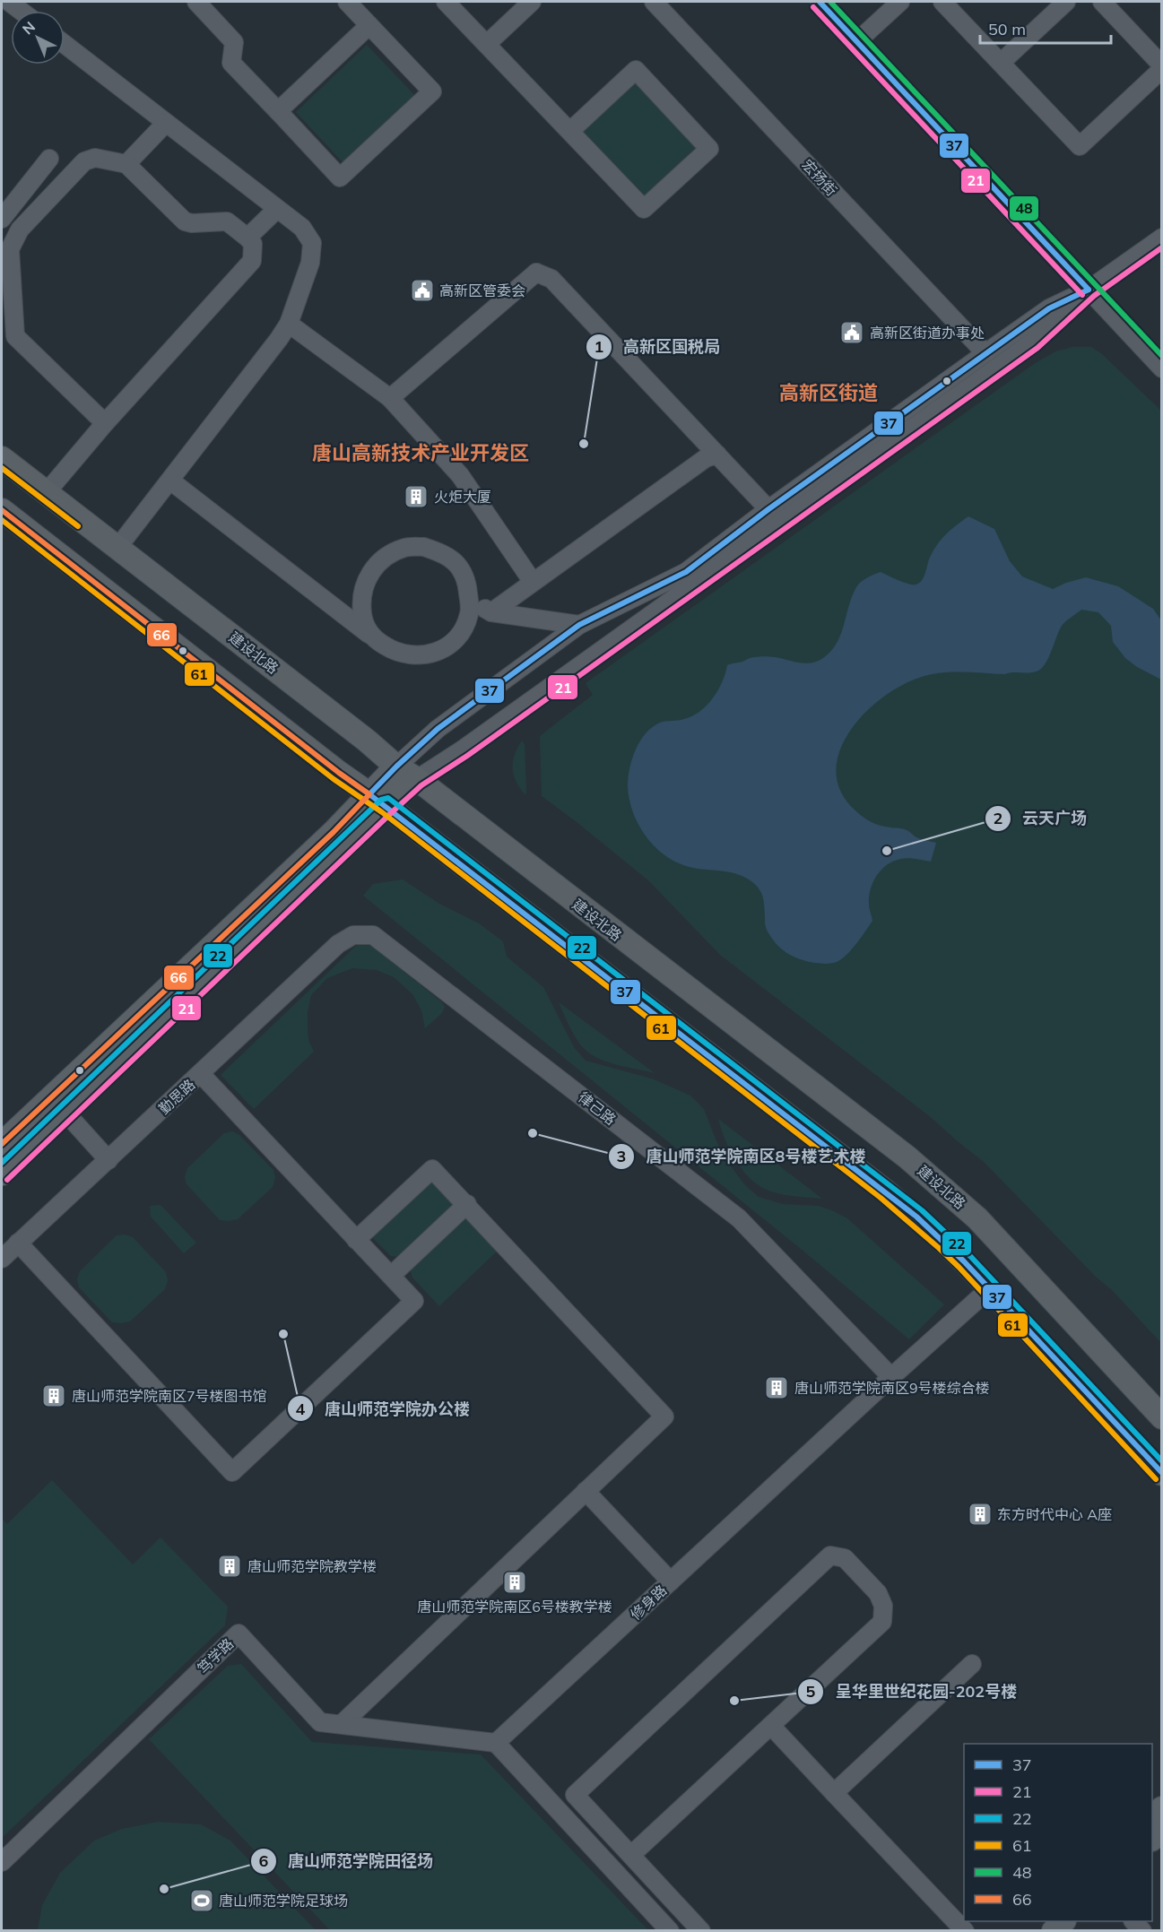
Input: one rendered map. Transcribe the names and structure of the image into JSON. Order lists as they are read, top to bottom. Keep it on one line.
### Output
{"streets":{"main road":["建设北路"],"street":["宏扬街","勤思路","律己路","修身路","笃学路"]},"crossings":[["勤思路","律己路"],["律己路","修身路"],["修身路","笃学路"]],"districts":["高新区街道","唐山高新技术产业开发区"],"places":{"public building":["高新区管委会","高新区街道办事处"],"other":["高新区国税局","云天广场","唐山师范学院南区8号楼艺术楼","唐山师范学院办公楼","呈华里世纪花园-202号楼","唐山师范学院田径场"],"building":["火炬大厦","唐山师范学院南区9号楼综合楼","唐山师范学院南区7号楼图书馆","东方时代中心 A座","唐山师范学院教学楼","唐山师范学院南区6号楼教学楼"],"sports":["唐山师范学院足球场"]},"lines":["transit line 37","transit line 48","transit line 21","transit line 61","transit line 66","transit line 22"],"legend":["37","21","22","61","48","66"],"scale_bar":"50 m","north":"top left"}
